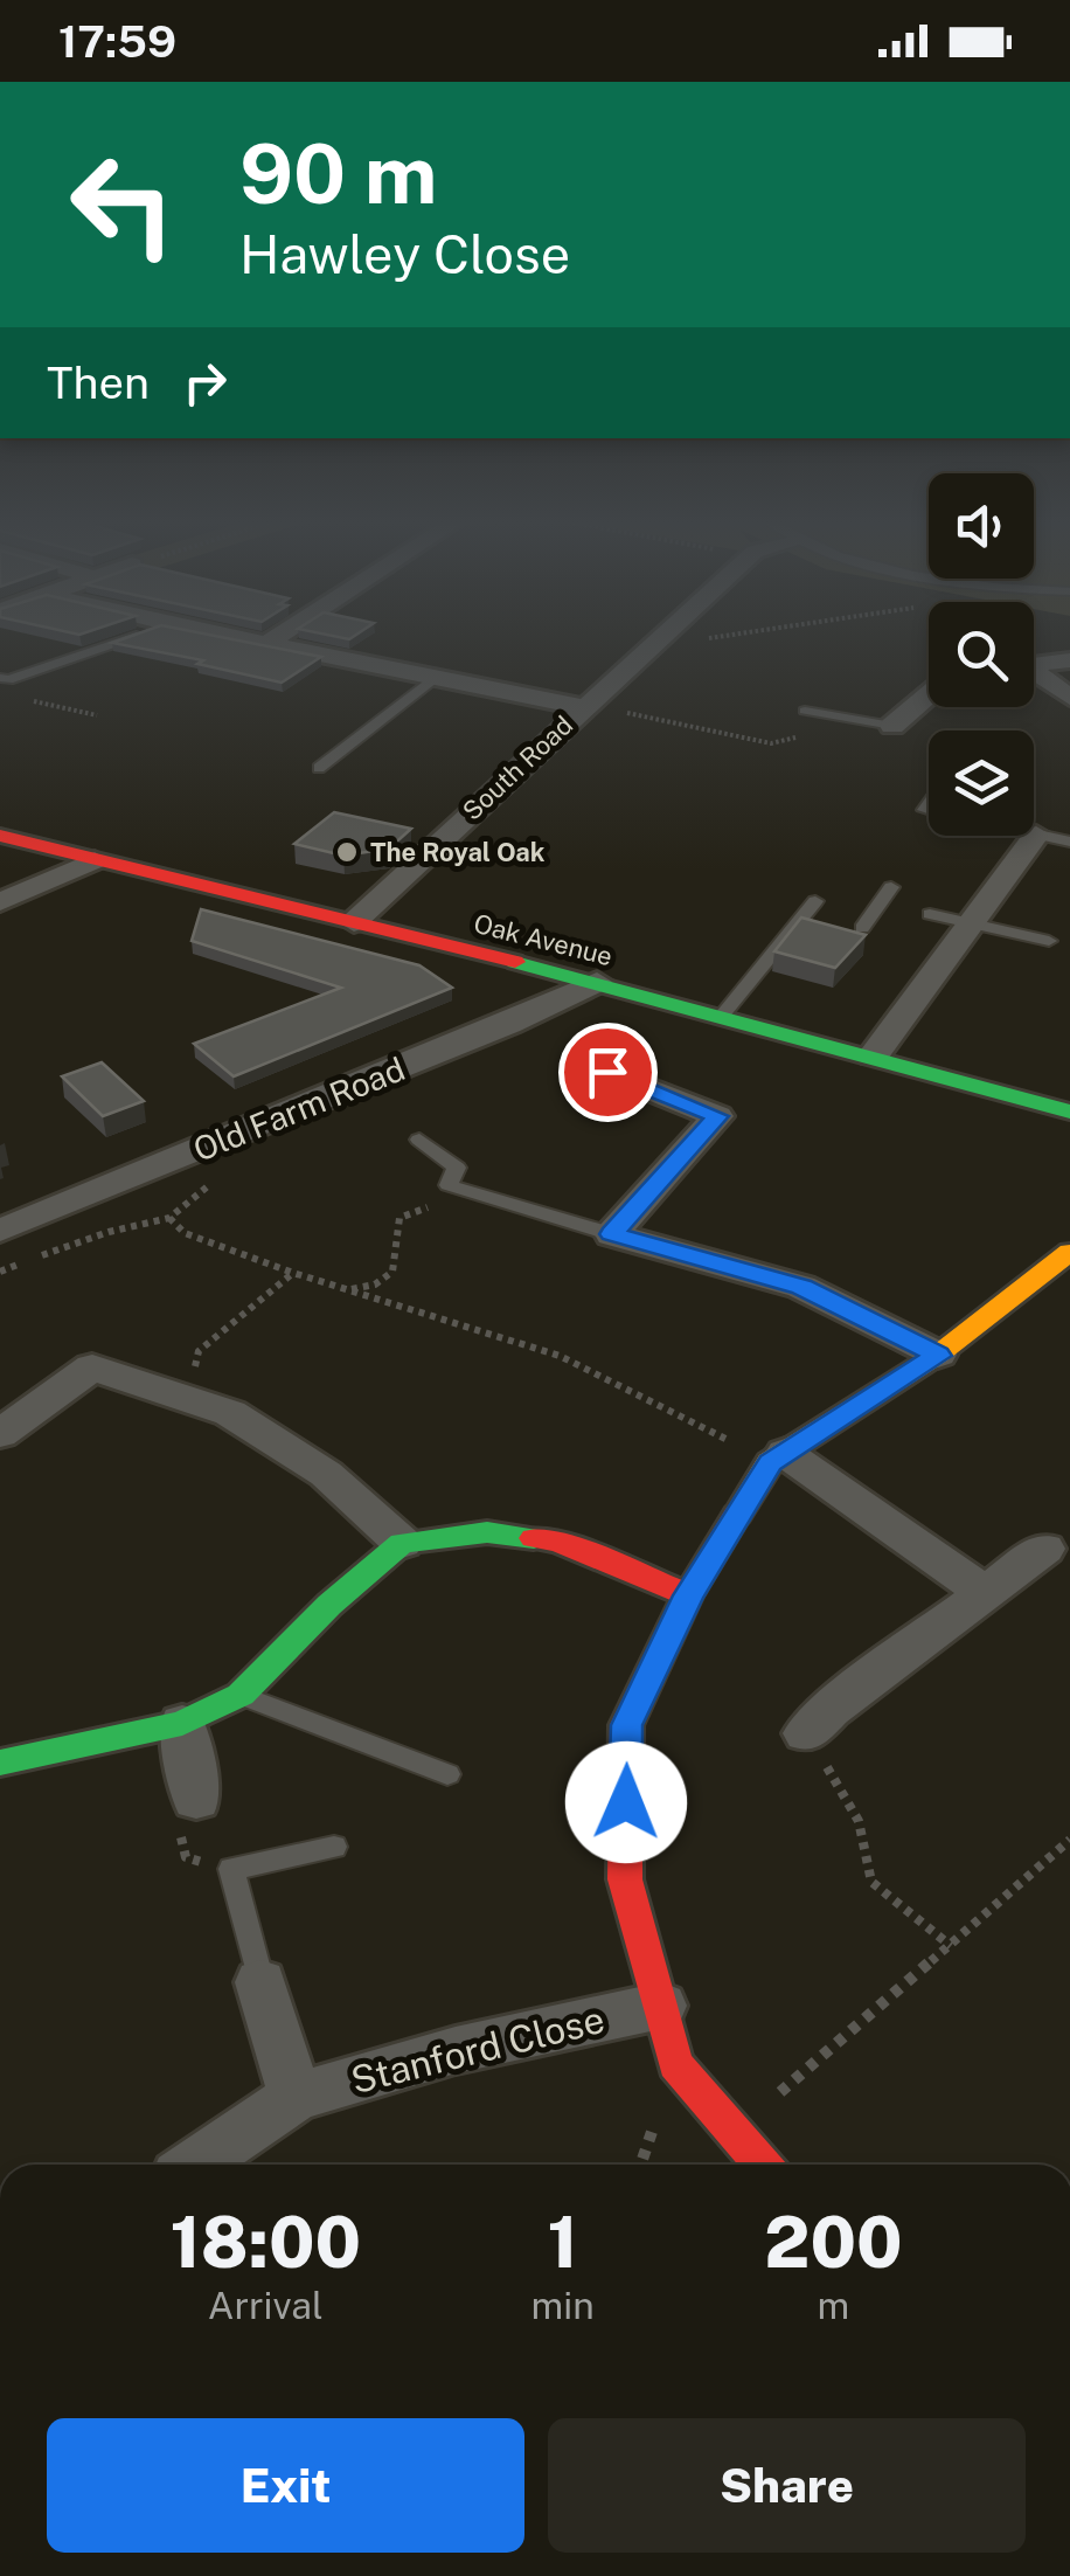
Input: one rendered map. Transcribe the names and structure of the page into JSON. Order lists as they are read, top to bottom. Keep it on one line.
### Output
{"streets":{"street":["South Road","Oak Avenue","Old Farm Road","Stanford Close"]},"crossings":[["South Road","Oak Avenue"],["Oak Avenue","Old Farm Road"]],"places":["The Royal Oak"],"page":{"status":"17:59","turn":["90 m","Hawley Close"],"then":"Then","eta":["18:00","Arrival","1","min","200","m"],"buttons":["Exit","Share"]}}
